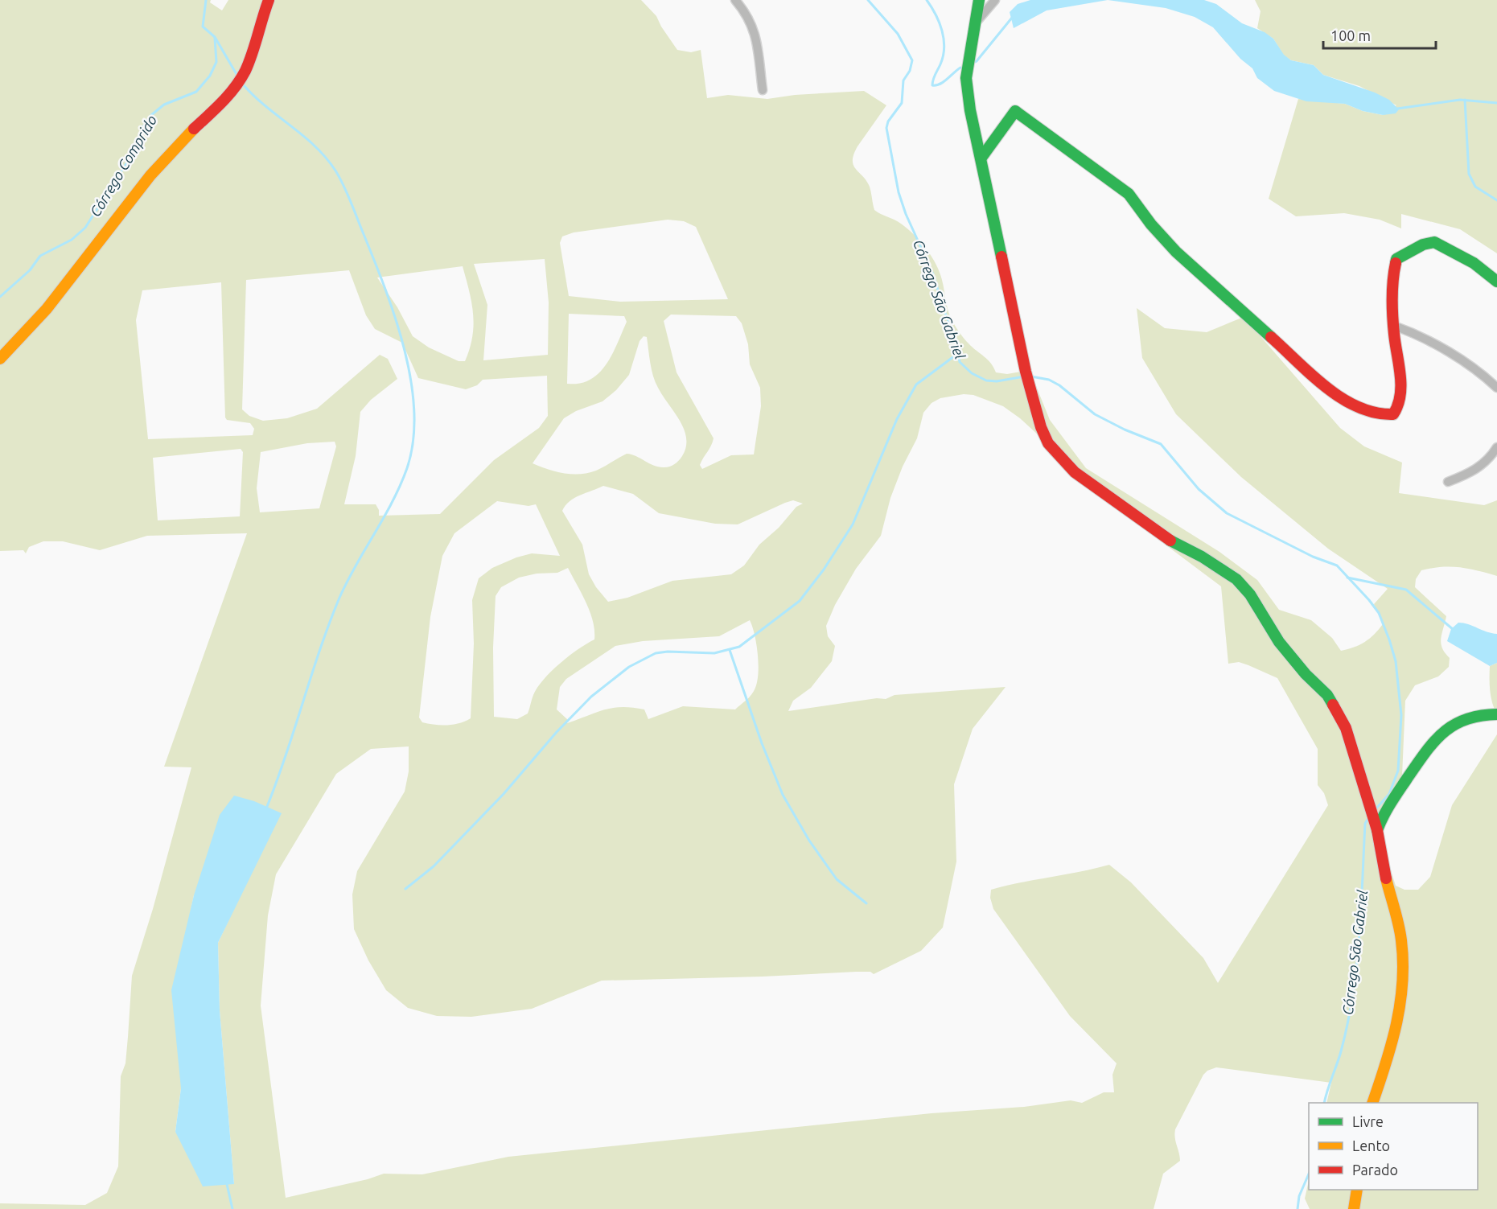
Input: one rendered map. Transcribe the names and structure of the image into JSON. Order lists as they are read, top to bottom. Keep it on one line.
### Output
{"water":["Córrego Comprido","Córrego São Gabriel"],"legend":["Livre","Lento","Parado"],"scale_bar":"100 m"}
